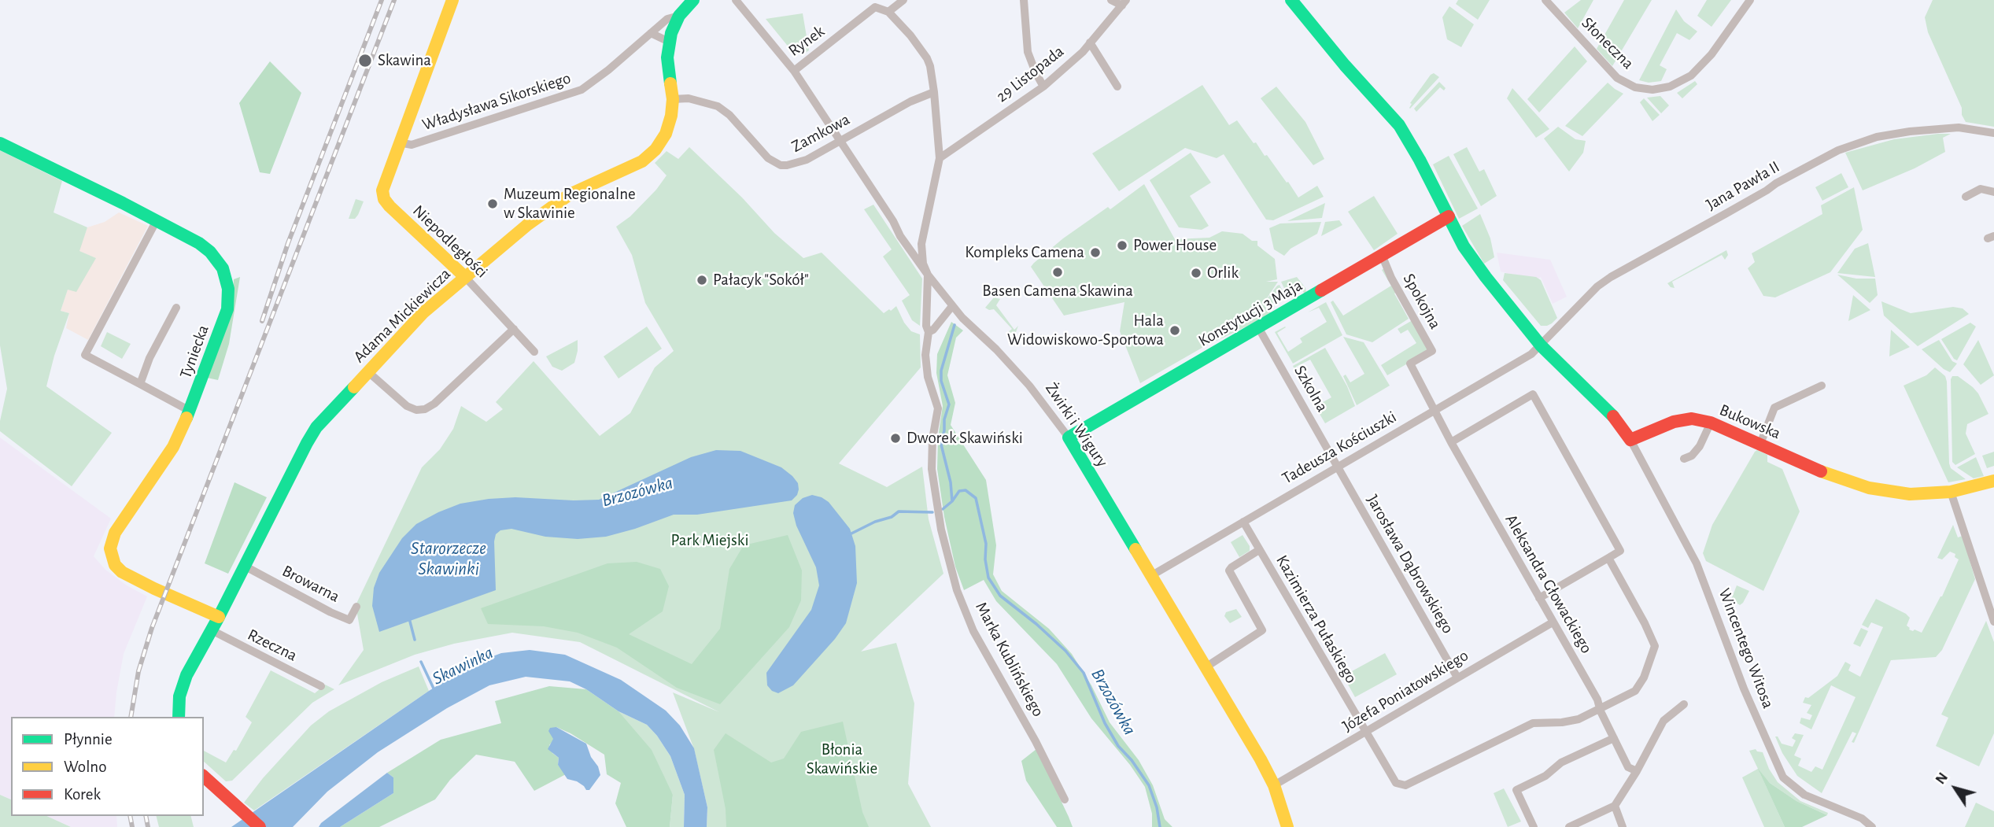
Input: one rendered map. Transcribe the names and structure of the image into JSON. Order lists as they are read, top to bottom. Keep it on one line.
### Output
{"streets":{"street":["Rynek","Słoneczna","29 Listopada","Władysława Sikorskiego","Zamkowa","Jana Pawła II","Niepodległości","Spokojna","Konstytucji 3 Maja","Adama Mickiewicza","Tyniecka","Szkolna","Bukowska","Żwirki i Wigury","Tadeusza Kościuszki","Jarosława Dąbrowskiego","Browarna","Aleksandra Głowackiego","Kazimierza Pułaskiego","Rzeczna","Wincentego Witosa","Marka Kublińskiego","Józefa Poniatowskiego"]},"crossings":[["Rynek","Żwirki i Wigury"],["Władysława Sikorskiego","Niepodległości"],["Władysława Sikorskiego","Adama Mickiewicza"],["Zamkowa","Adama Mickiewicza"],["Zamkowa","Żwirki i Wigury"],["Jana Pawła II","Tadeusza Kościuszki"],["Niepodległości","Adama Mickiewicza"],["Spokojna","Konstytucji 3 Maja"],["Spokojna","Tadeusza Kościuszki"],["Spokojna","Aleksandra Głowackiego"],["Konstytucji 3 Maja","Szkolna"],["Konstytucji 3 Maja","Żwirki i Wigury"],["Adama Mickiewicza","Tyniecka"],["Adama Mickiewicza","Browarna"],["Adama Mickiewicza","Rzeczna"],["Szkolna","Tadeusza Kościuszki"],["Szkolna","Jarosława Dąbrowskiego"],["Bukowska","Wincentego Witosa"],["Żwirki i Wigury","Tadeusza Kościuszki"],["Żwirki i Wigury","Marka Kublińskiego"],["Żwirki i Wigury","Józefa Poniatowskiego"],["Tadeusza Kościuszki","Jarosława Dąbrowskiego"],["Tadeusza Kościuszki","Aleksandra Głowackiego"],["Tadeusza Kościuszki","Kazimierza Pułaskiego"],["Jarosława Dąbrowskiego","Józefa Poniatowskiego"],["Aleksandra Głowackiego","Kazimierza Pułaskiego"],["Aleksandra Głowackiego","Józefa Poniatowskiego"],["Kazimierza Pułaskiego","Józefa Poniatowskiego"]],"water":["Brzozówka","Starorzecze Skawinki","Skawinka"],"parks":["Park Miejski","Błonia Skawińskie"],"places":["Skawina","Muzeum Regionalne w Skawinie","Power House","Kompleks Camena","Basen Camena Skawina","Orlik","Pałacyk \"Sokół\"","Hala Widowiskowo-Sportowa","Dworek Skawiński"],"legend":["Płynnie","Wolno","Korek"],"north":"top left"}
